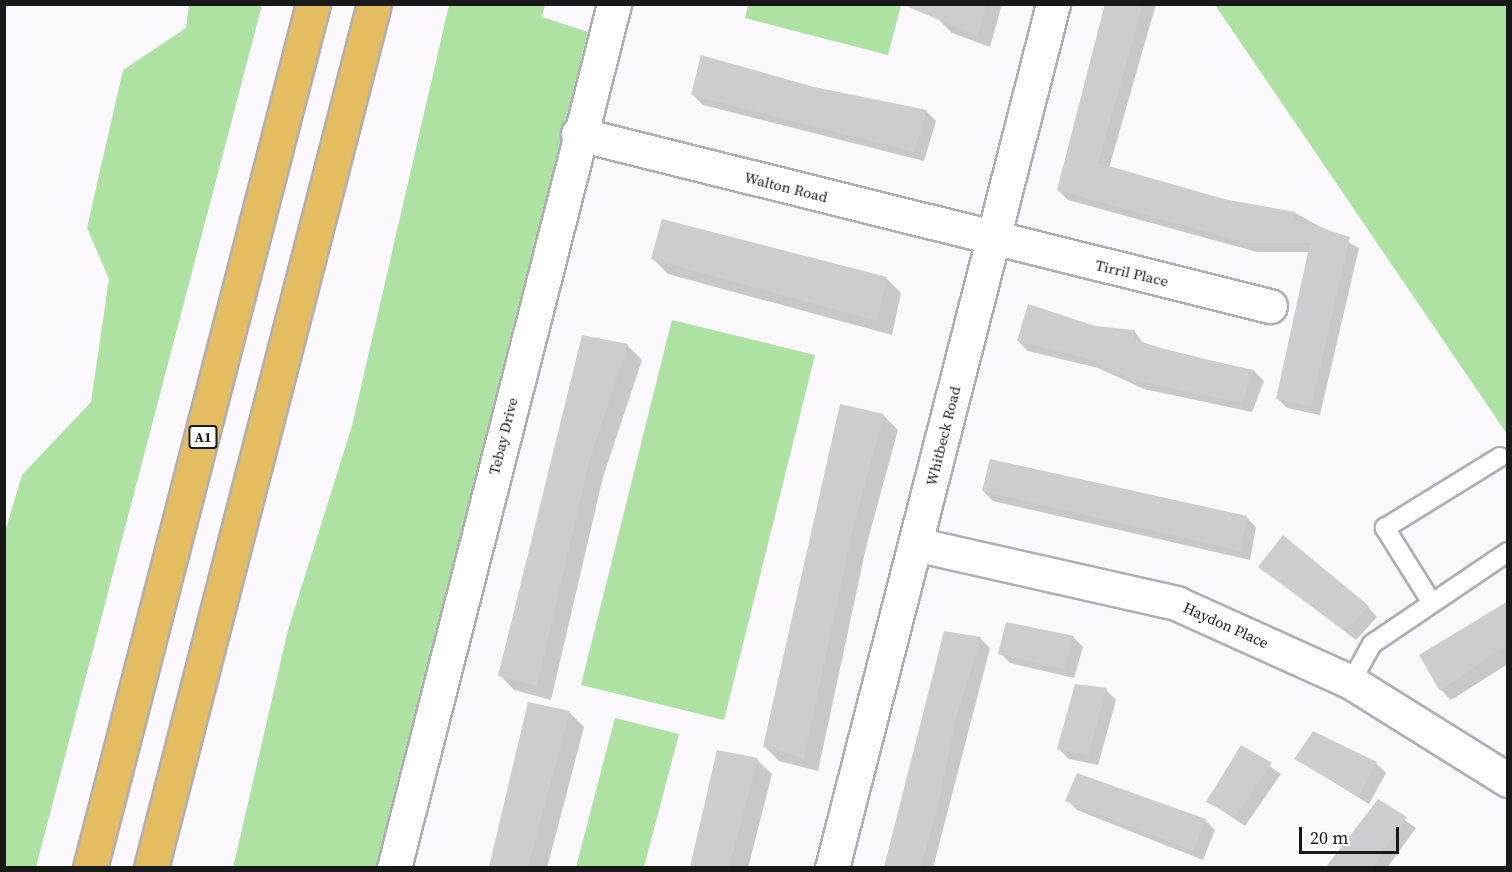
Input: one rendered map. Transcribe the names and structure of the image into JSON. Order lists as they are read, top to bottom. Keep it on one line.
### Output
{"streets":{"highway":["A1"],"street":["Walton Road","Tirril Place","Tebay Drive","Whitbeck Road","Haydon Place"]},"crossings":[["Walton Road","Tirril Place"],["Walton Road","Tebay Drive"],["Walton Road","Whitbeck Road"],["Tirril Place","Whitbeck Road"],["Whitbeck Road","Haydon Place"]],"scale_bar":"20 m"}
